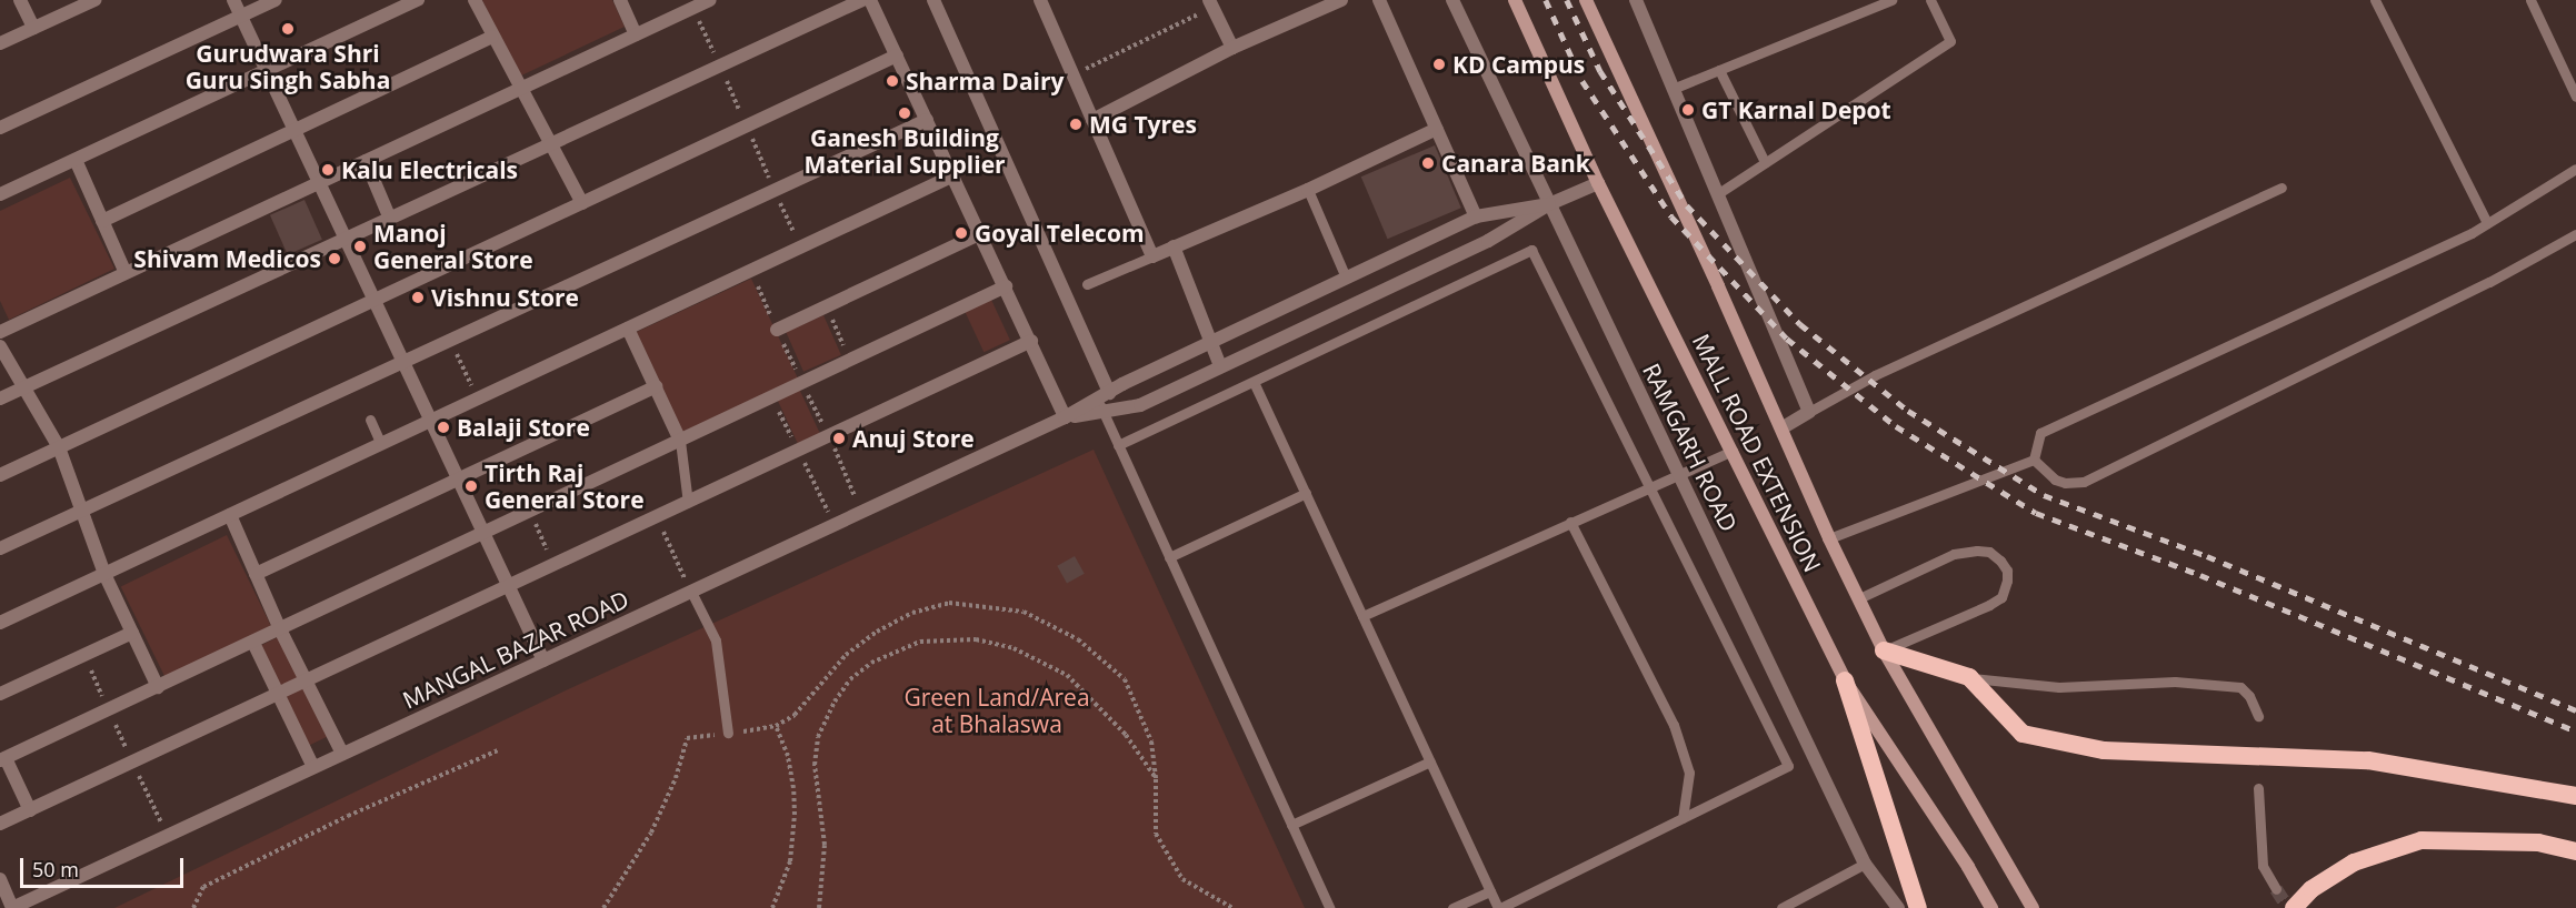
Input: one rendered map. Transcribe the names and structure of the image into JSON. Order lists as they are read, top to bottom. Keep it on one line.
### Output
{"streets":{"main road":["MALL ROAD EXTENSION"],"street":["RAMGARH ROAD","MANGAL BAZAR ROAD"]},"crossings":[["RAMGARH ROAD","MANGAL BAZAR ROAD"]],"parks":["Green Land/Area at Bhalaswa"],"places":["Gurudwara Shri Guru Singh Sabha","KD Campus","Sharma Dairy","GT Karnal Depot","Ganesh Building Material Supplier","MG Tyres","Canara Bank","Kalu Electricals","Goyal Telecom","Manoj General Store","Shivam Medicos","Vishnu Store","Balaji Store","Anuj Store","Tirth Raj General Store"],"scale_bar":"50 m"}
